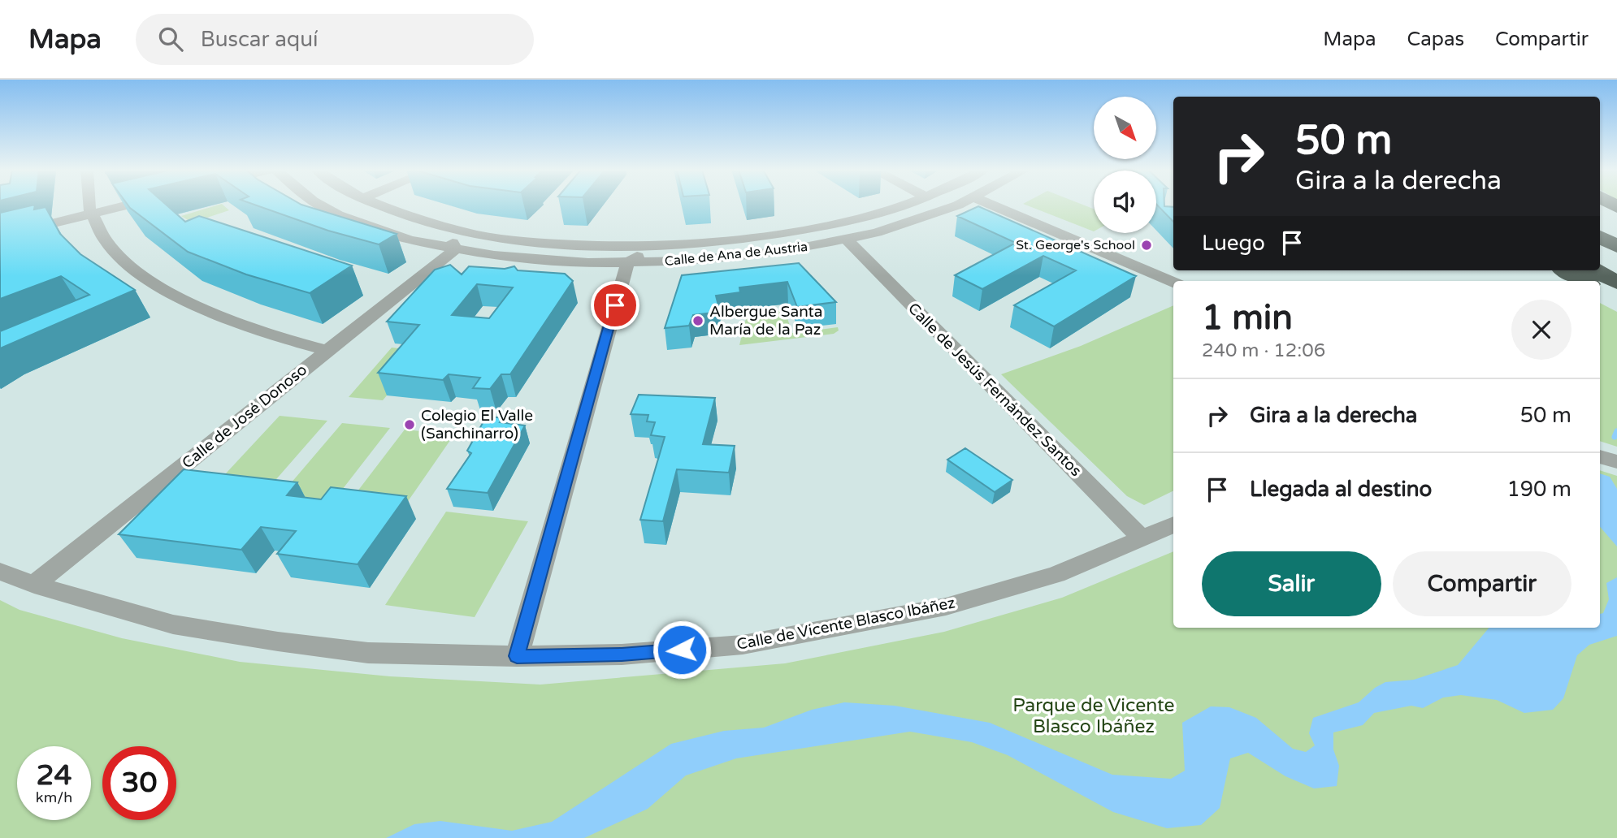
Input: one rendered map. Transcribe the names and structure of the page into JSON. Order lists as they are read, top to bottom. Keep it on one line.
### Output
{"streets":{"street":["Calle de Ana de Austria","Calle de Jesús Fernández Santos","Calle de José Donoso","Calle de Vicente Blasco Ibáñez"]},"crossings":[["Calle de Ana de Austria","Calle de Jesús Fernández Santos"],["Calle de Ana de Austria","Calle de José Donoso"],["Calle de Jesús Fernández Santos","Calle de Vicente Blasco Ibáñez"],["Calle de José Donoso","Calle de Vicente Blasco Ibáñez"]],"parks":["Parque de Vicente Blasco Ibáñez"],"places":["St. George's School","Albergue Santa María de la Paz","Colegio El Valle (Sanchinarro)"],"north":"bottom right","page":{"header":"Mapa","search":"Buscar aquí","nav":["Mapa","Capas","Compartir"],"turn":["50 m","Gira a la derecha"],"then":"Luego","heading":["1 min","240 m · 12:06"],"list":[{"name":"Gira a la derecha","value":"50 m"},{"name":"Llegada al destino","value":"190 m"}],"buttons":["Salir","Compartir"],"speed":"24 km/h","limit":"30"}}
